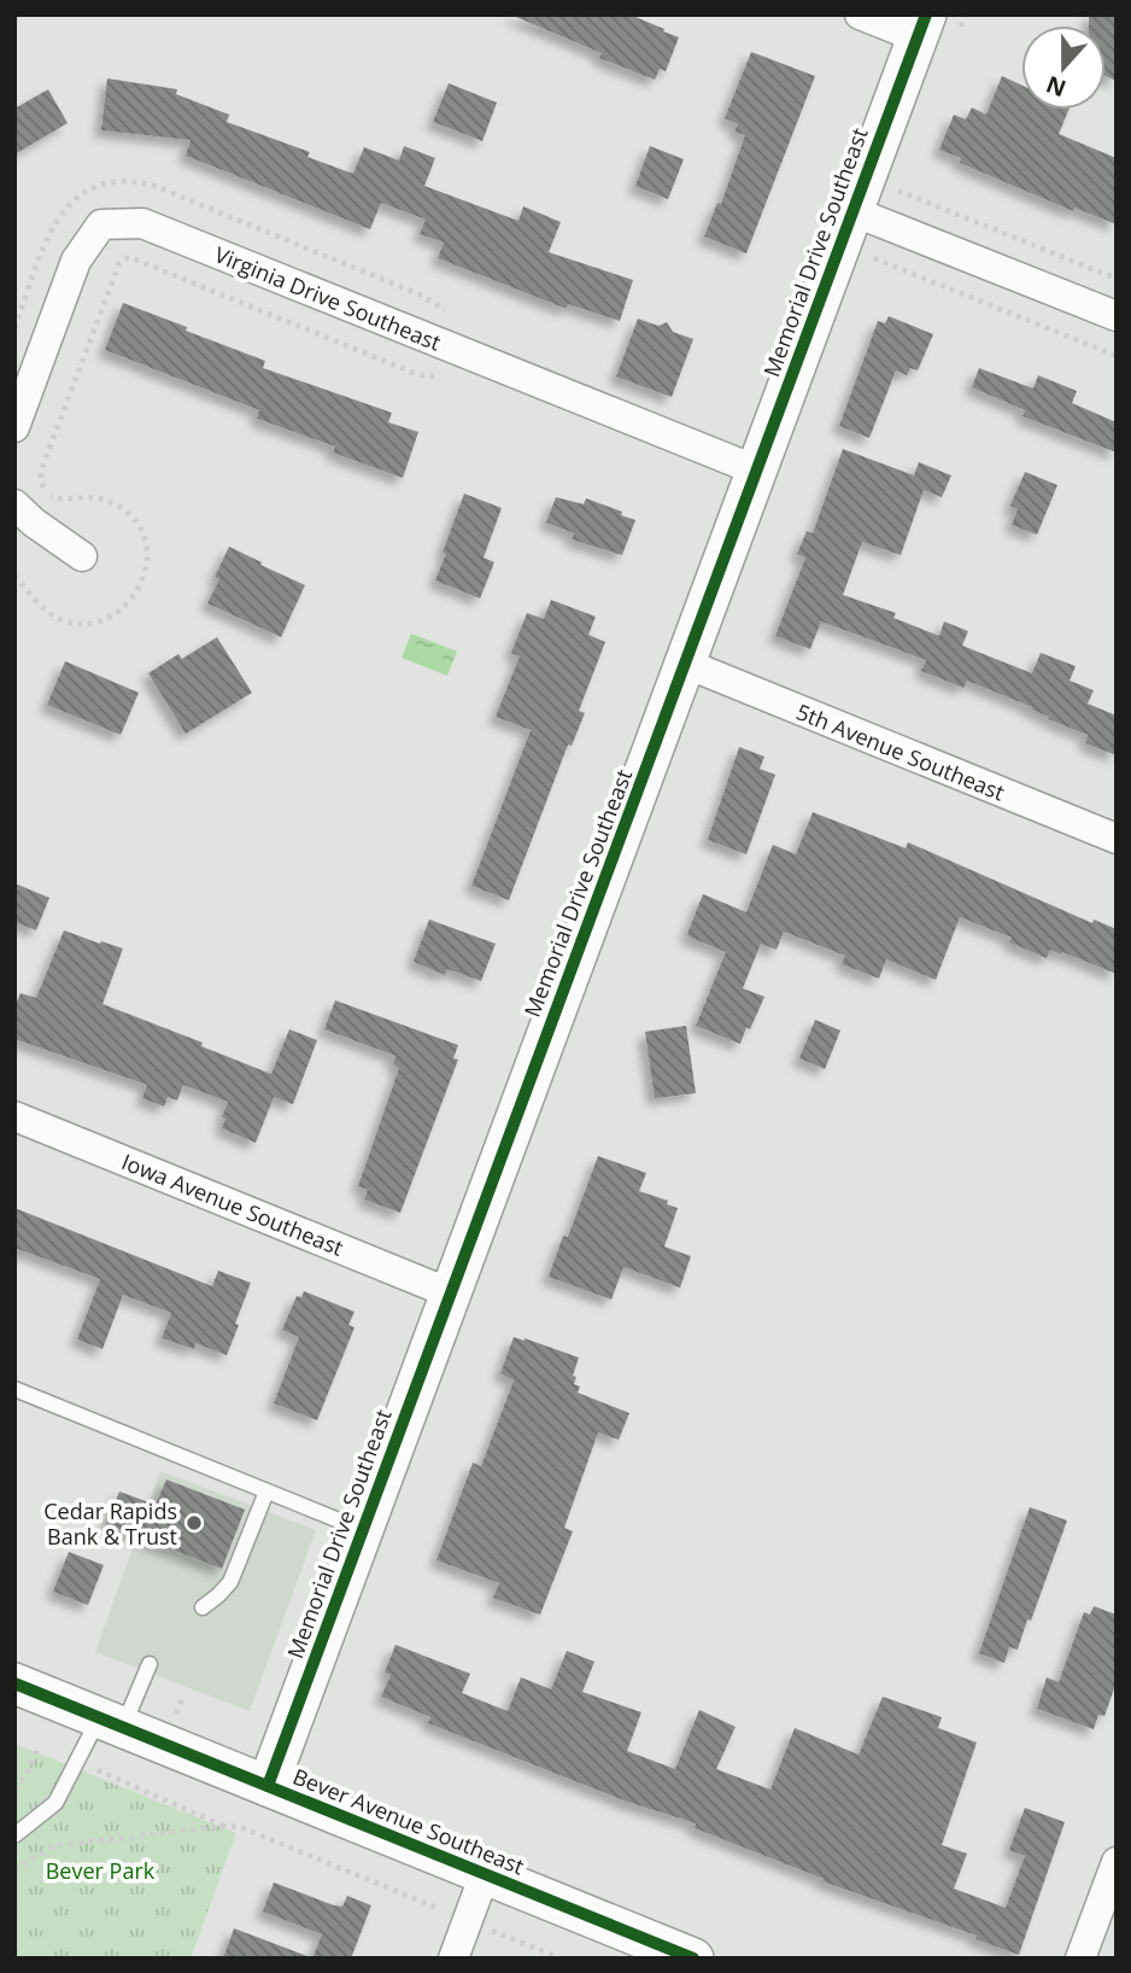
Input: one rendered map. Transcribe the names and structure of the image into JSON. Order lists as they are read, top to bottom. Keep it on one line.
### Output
{"streets":{"street":["Memorial Drive Southeast","Virginia Drive Southeast","5th Avenue Southeast","Iowa Avenue Southeast","Bever Avenue Southeast"]},"crossings":[["Memorial Drive Southeast","Virginia Drive Southeast"],["Memorial Drive Southeast","5th Avenue Southeast"],["Memorial Drive Southeast","Iowa Avenue Southeast"],["Memorial Drive Southeast","Bever Avenue Southeast"]],"parks":["Bever Park"],"places":["Cedar Rapids Bank & Trust"],"north":"bottom"}
